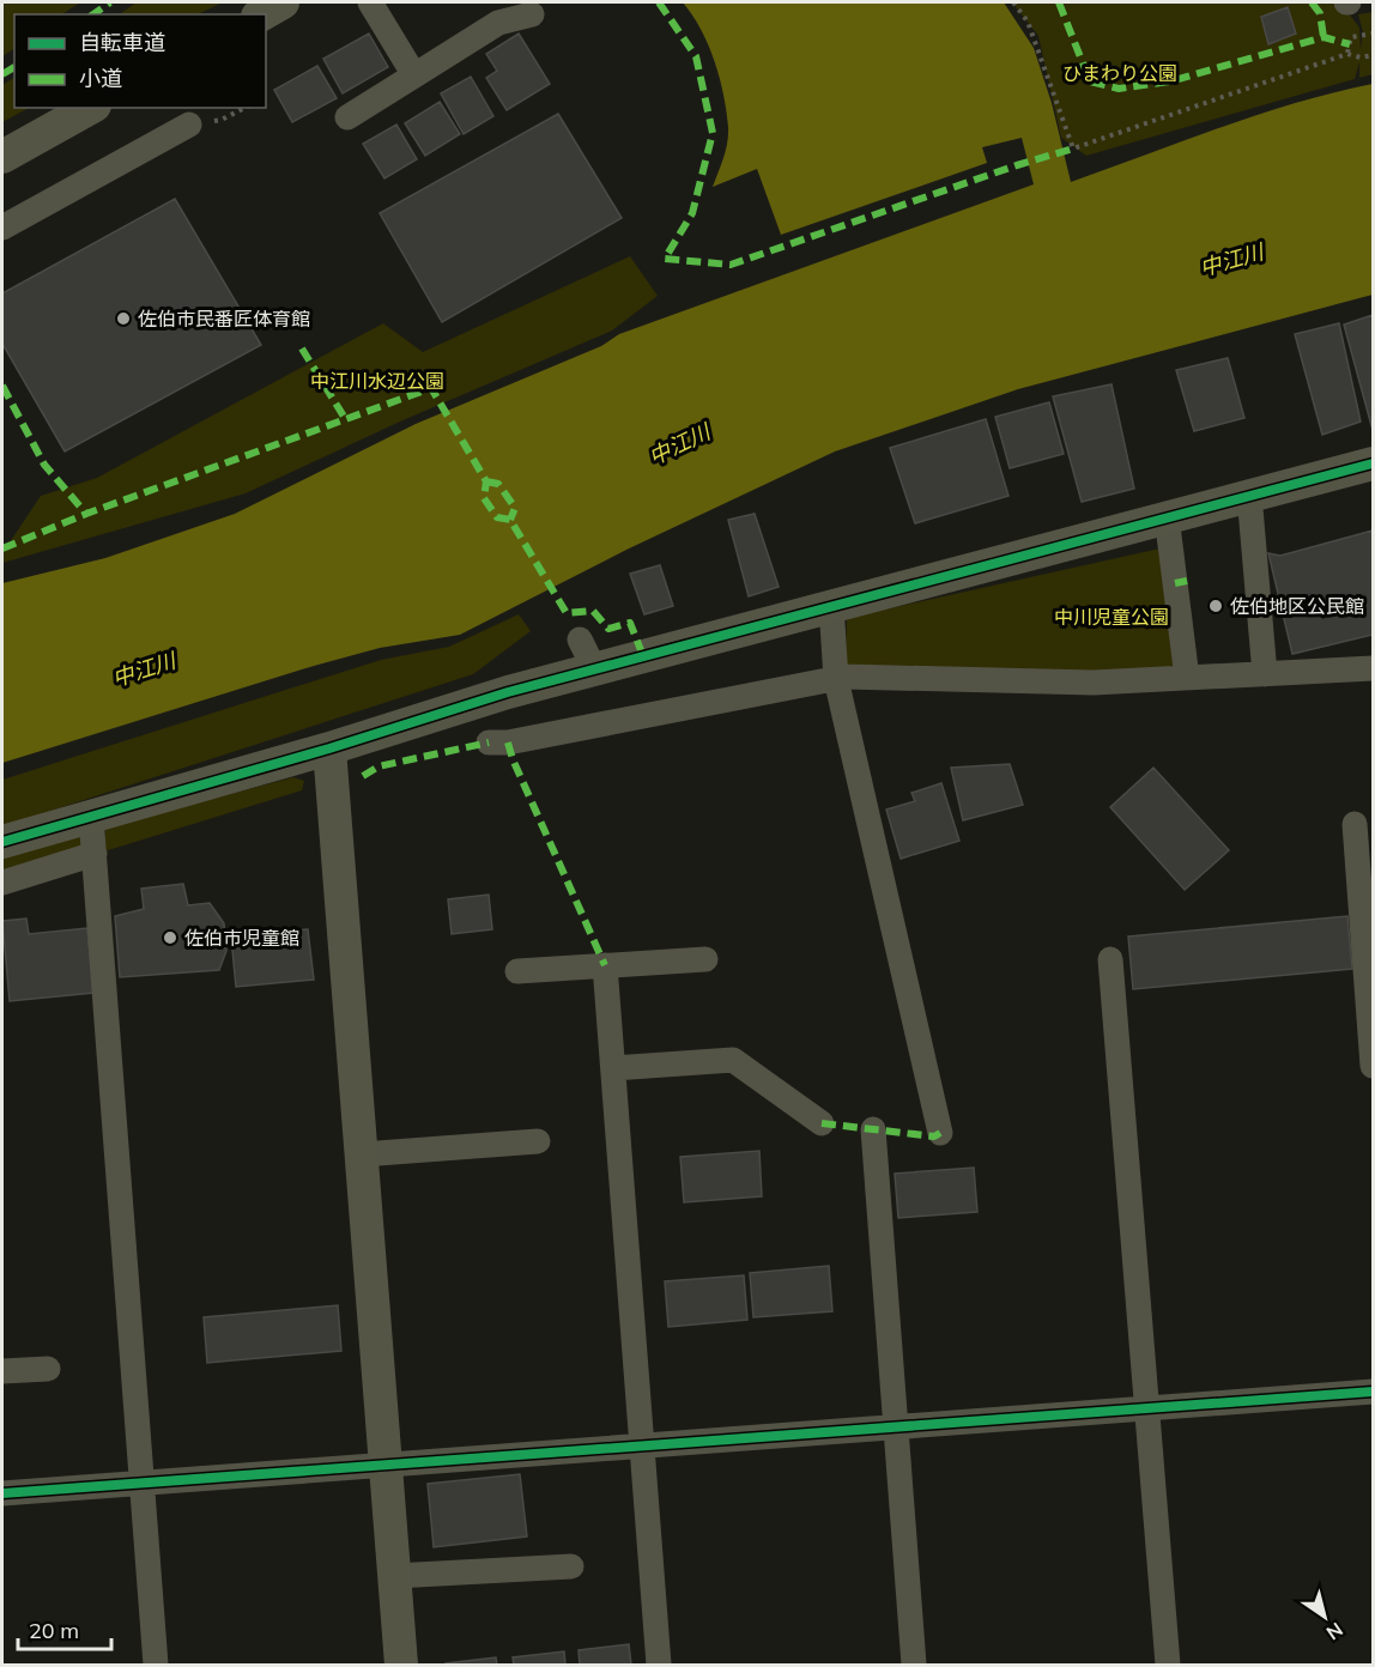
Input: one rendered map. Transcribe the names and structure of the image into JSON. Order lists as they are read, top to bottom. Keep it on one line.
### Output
{"water":["中江川"],"parks":["ひまわり公園","中江川水辺公園","中川児童公園"],"places":["佐伯市民番匠体育館","佐伯地区公民館","佐伯市児童館"],"legend":["自転車道","小道"],"scale_bar":"20 m","north":"bottom right"}
